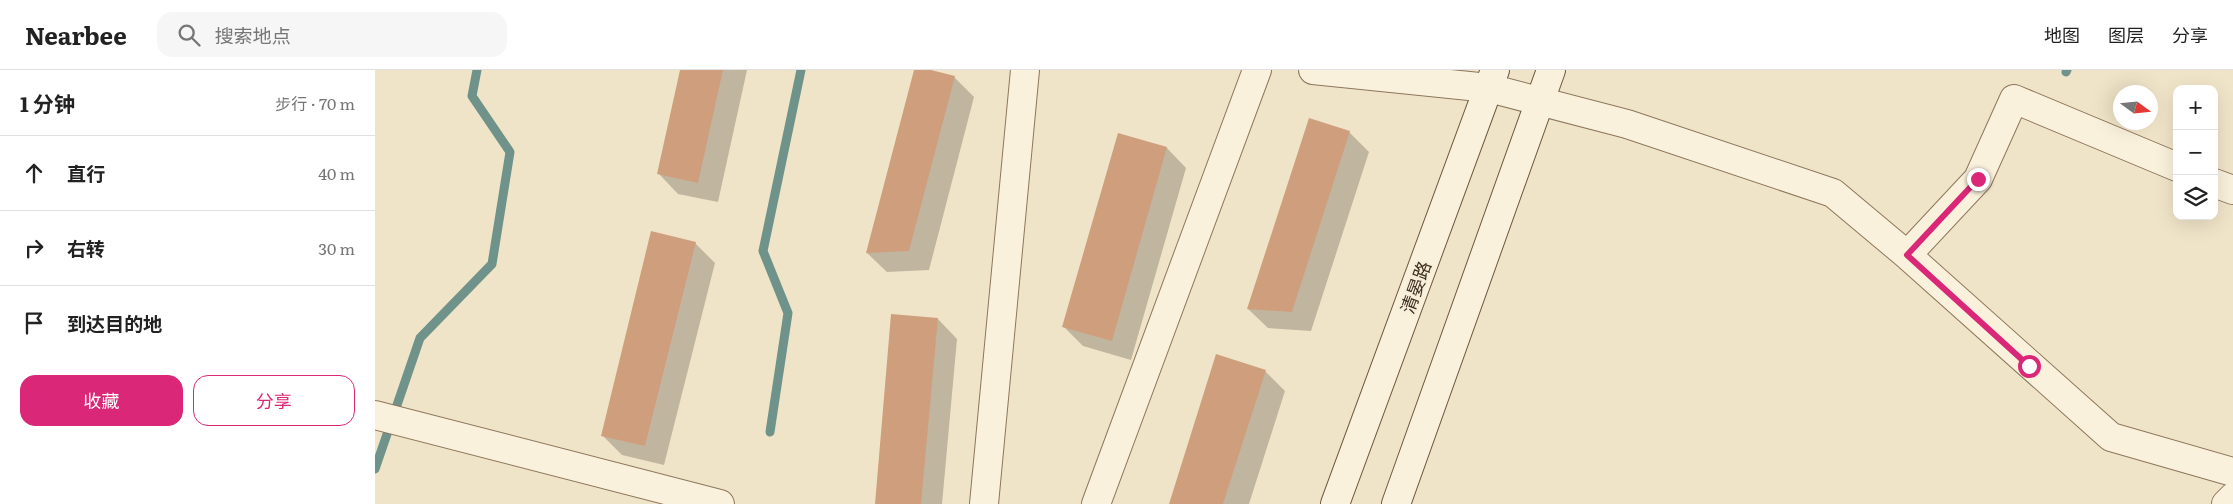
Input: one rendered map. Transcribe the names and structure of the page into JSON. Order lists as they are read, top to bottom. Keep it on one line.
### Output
{"streets":{"street":["清晏路"]},"north":"right","page":{"header":"Nearbee","search":"搜索地点","nav":["地图","图层","分享"],"heading":["1 分钟","步行 · 70 m"],"map_buttons":["+","−"],"list":[["直行","40 m"],["右转","30 m"],"到达目的地"],"buttons":["收藏","分享"]}}
